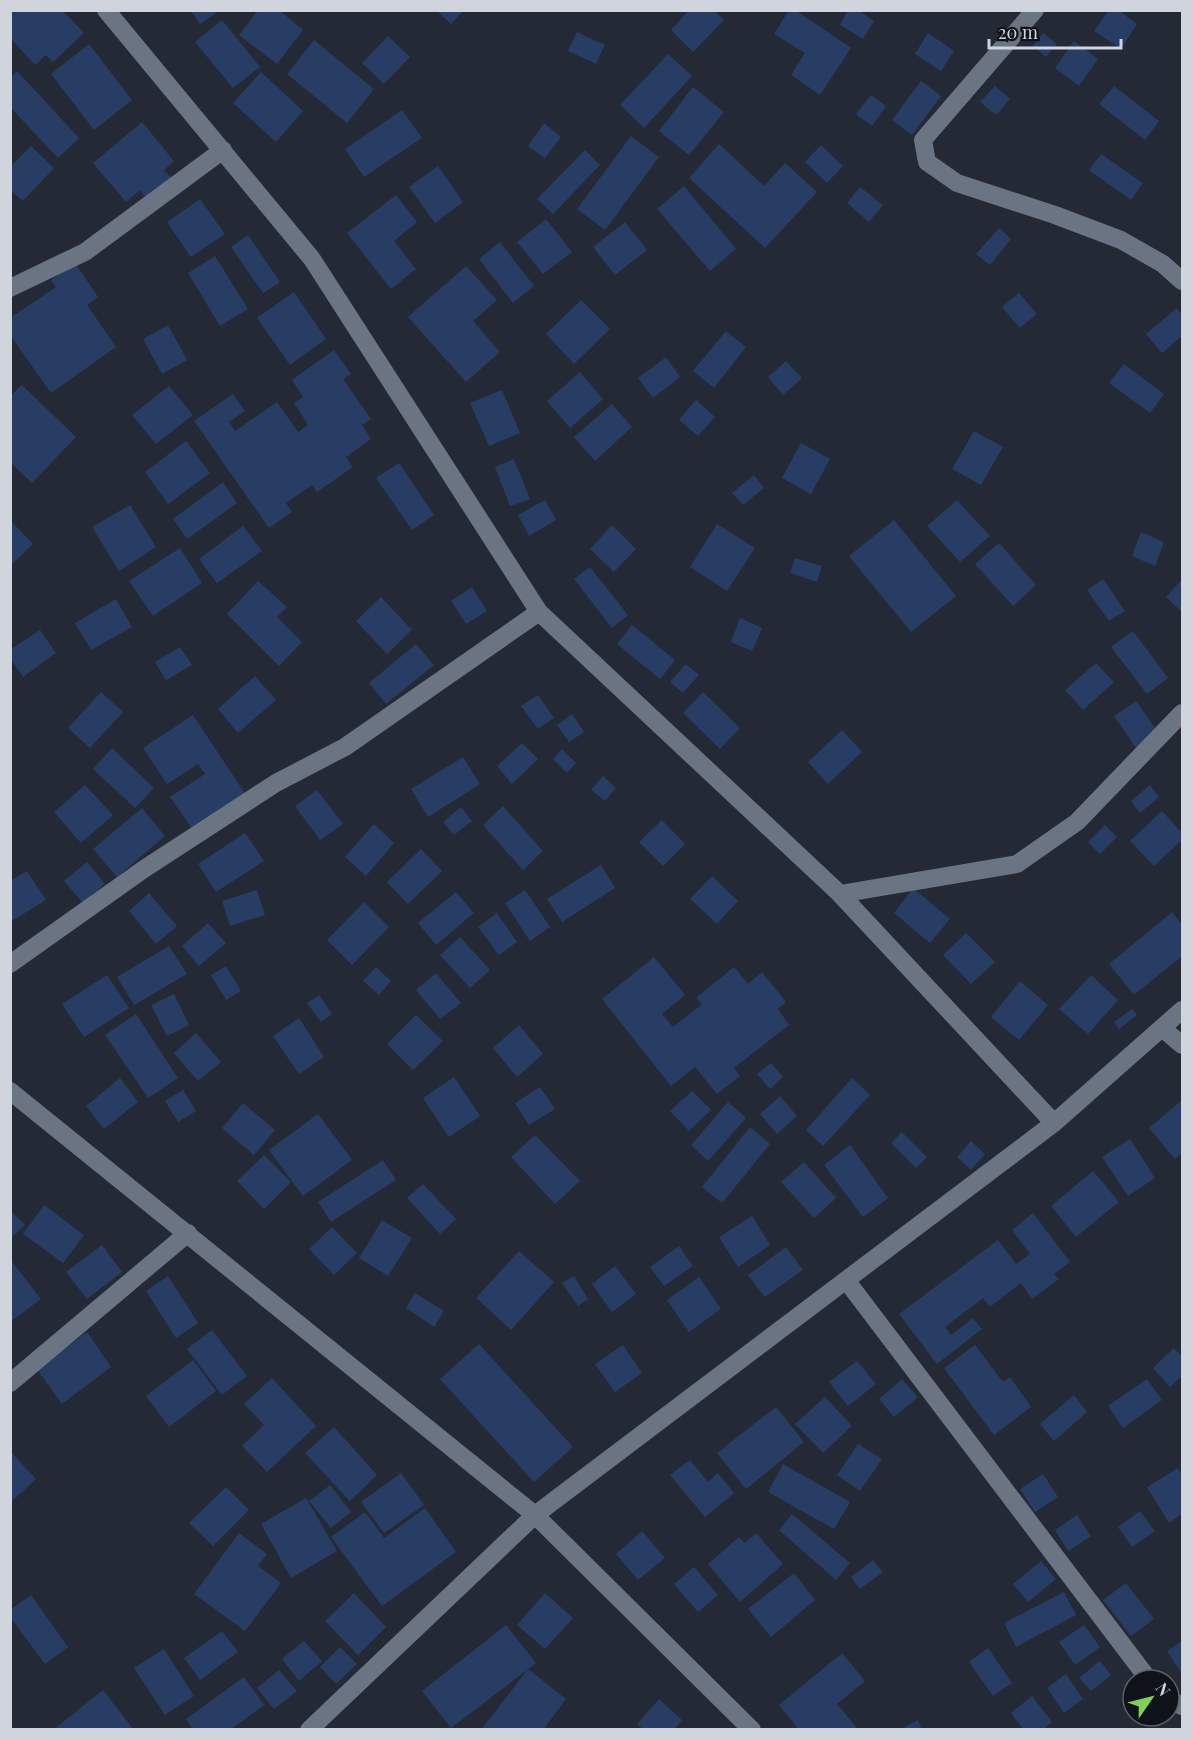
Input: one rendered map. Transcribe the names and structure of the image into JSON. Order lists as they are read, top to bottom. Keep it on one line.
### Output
{"scale_bar":"20 m","north":"top right"}
